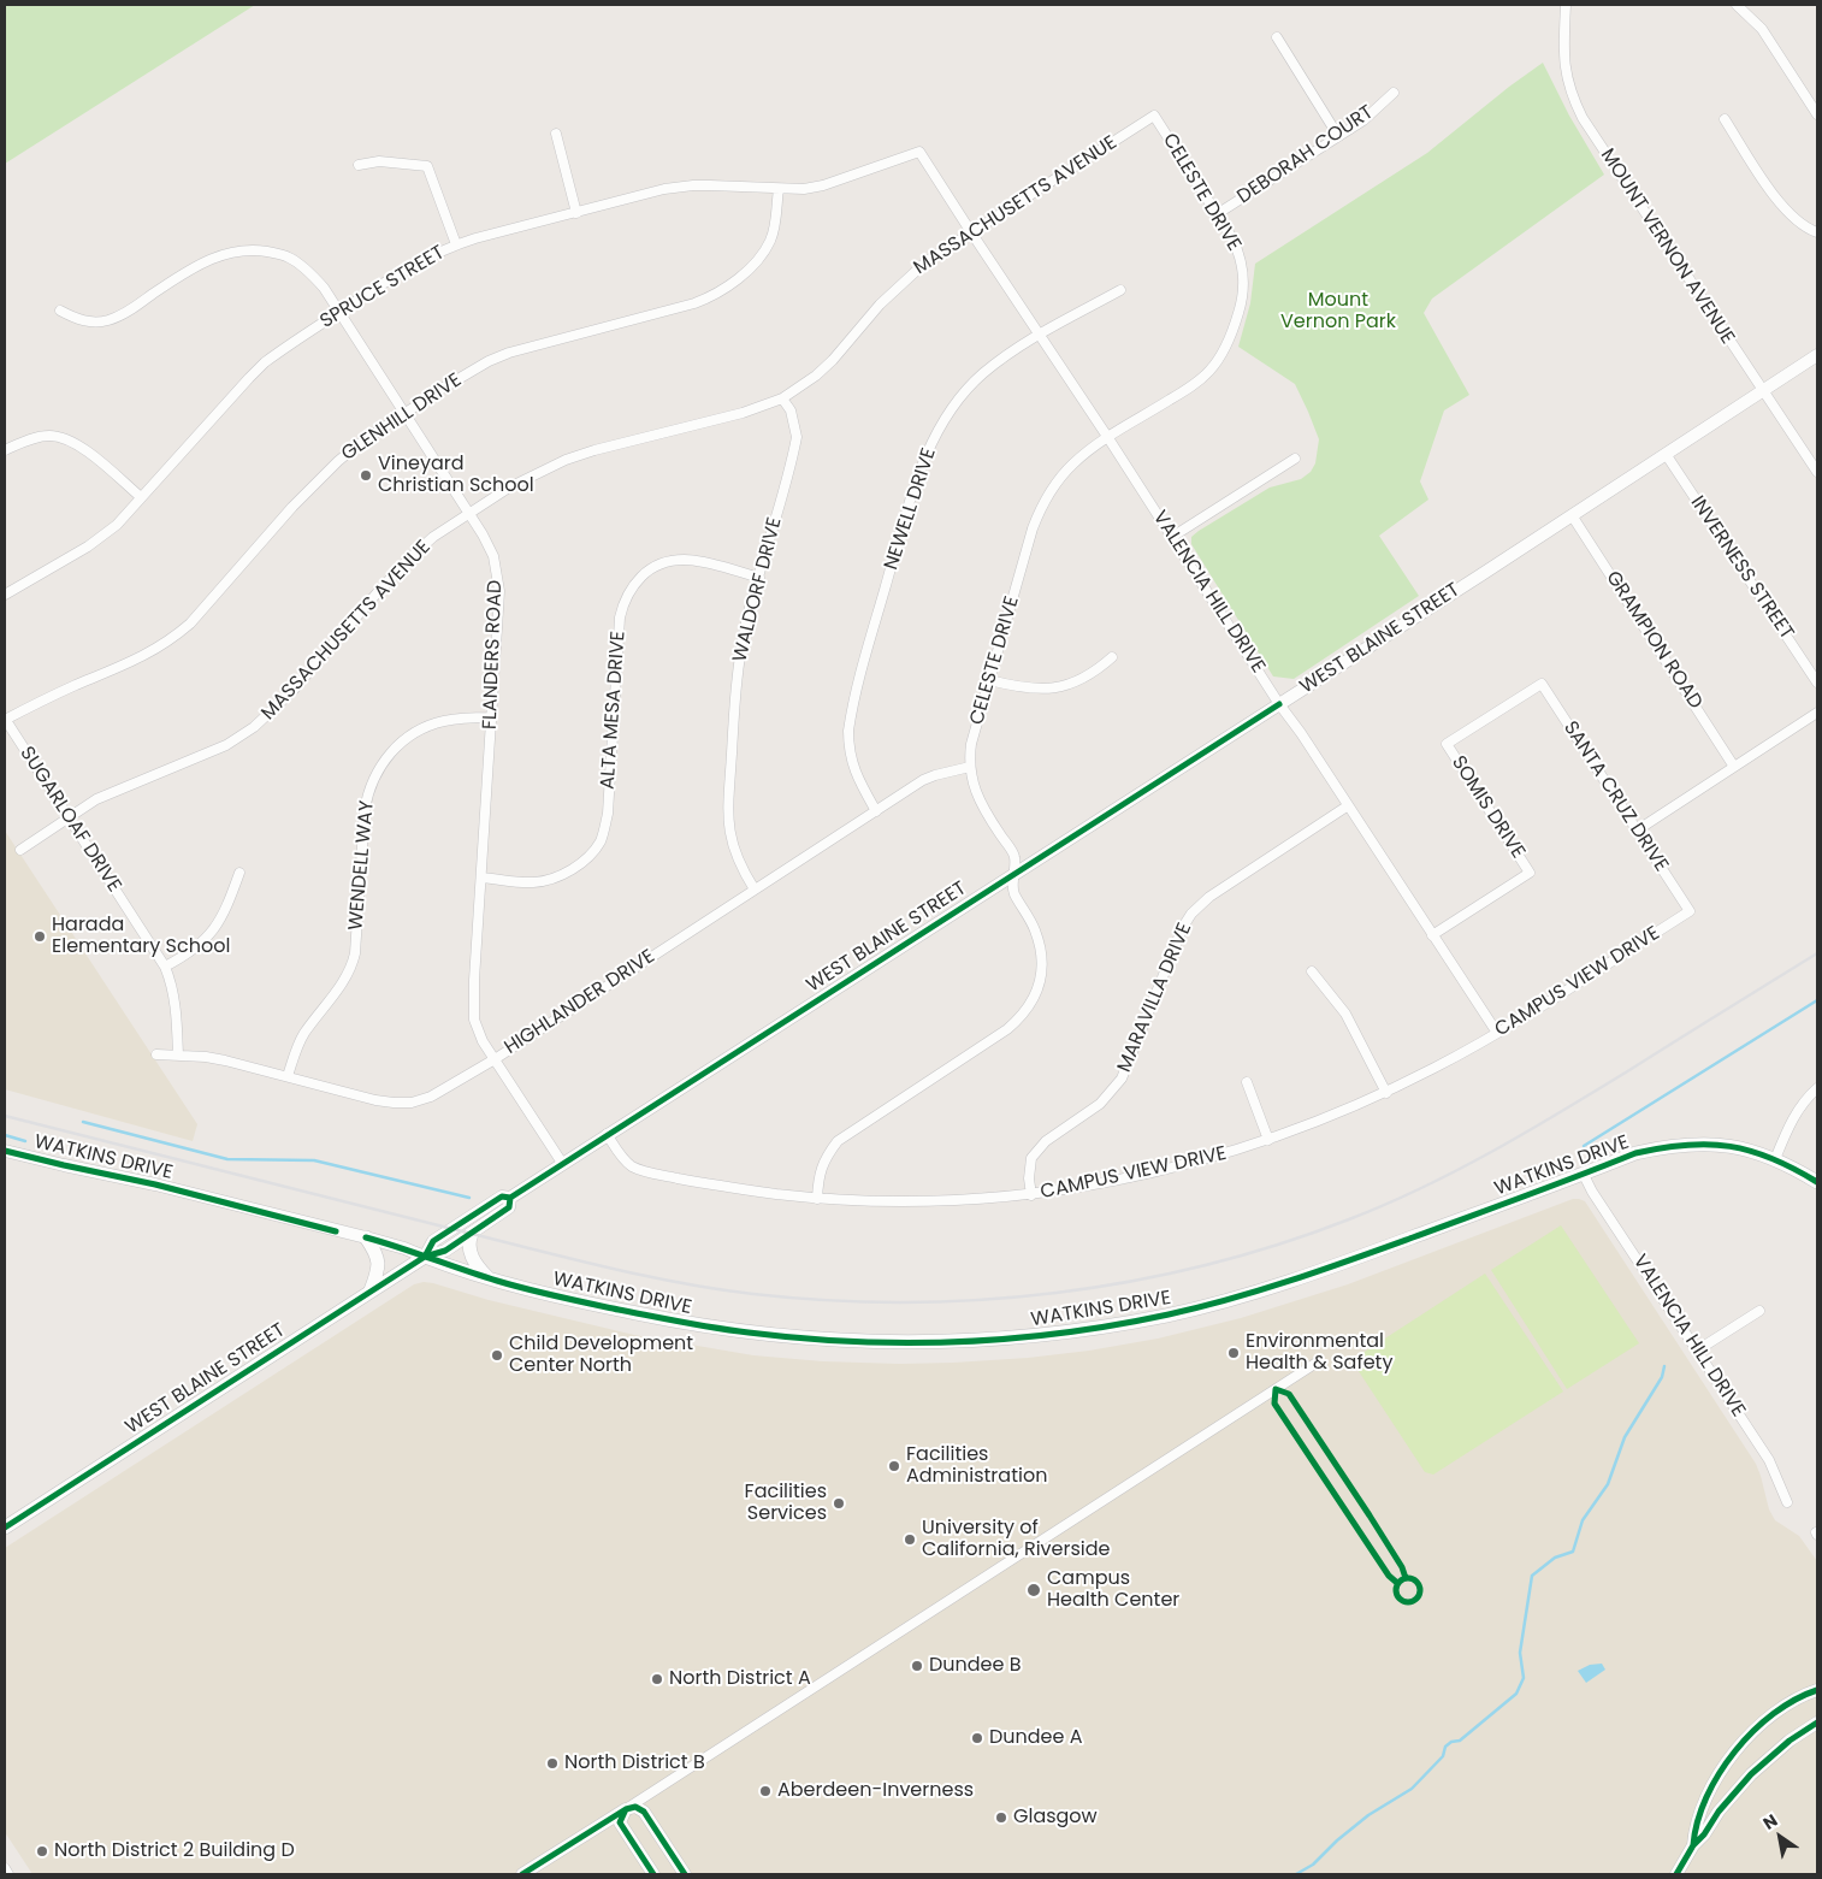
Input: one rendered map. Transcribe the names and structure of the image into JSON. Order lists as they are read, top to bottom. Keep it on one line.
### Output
{"streets":{"main road":["WEST BLAINE STREET","WATKINS DRIVE"],"street":["DEBORAH COURT","CELESTE DRIVE","MASSACHUSETTS AVENUE","MOUNT VERNON AVENUE","SPRUCE STREET","GLENHILL DRIVE","NEWELL DRIVE","INVERNESS STREET","WALDORF DRIVE","VALENCIA HILL DRIVE","GRAMPION ROAD","FLANDERS ROAD","ALTA MESA DRIVE","SANTA CRUZ DRIVE","SOMIS DRIVE","SUGARLOAF DRIVE","WENDELL WAY","CAMPUS VIEW DRIVE","MARAVILLA DRIVE","HIGHLANDER DRIVE"]},"crossings":[["DEBORAH COURT","CELESTE DRIVE"],["CELESTE DRIVE","MASSACHUSETTS AVENUE"],["CELESTE DRIVE","VALENCIA HILL DRIVE"],["CELESTE DRIVE","WEST BLAINE STREET"],["CELESTE DRIVE","CAMPUS VIEW DRIVE"],["CELESTE DRIVE","HIGHLANDER DRIVE"],["MASSACHUSETTS AVENUE","WALDORF DRIVE"],["MASSACHUSETTS AVENUE","VALENCIA HILL DRIVE"],["MASSACHUSETTS AVENUE","FLANDERS ROAD"],["MASSACHUSETTS AVENUE","SUGARLOAF DRIVE"],["MOUNT VERNON AVENUE","WEST BLAINE STREET"],["SPRUCE STREET","GLENHILL DRIVE"],["SPRUCE STREET","VALENCIA HILL DRIVE"],["SPRUCE STREET","FLANDERS ROAD"],["GLENHILL DRIVE","FLANDERS ROAD"],["GLENHILL DRIVE","SUGARLOAF DRIVE"],["NEWELL DRIVE","VALENCIA HILL DRIVE"],["NEWELL DRIVE","HIGHLANDER DRIVE"],["INVERNESS STREET","WEST BLAINE STREET"],["WALDORF DRIVE","ALTA MESA DRIVE"],["WALDORF DRIVE","HIGHLANDER DRIVE"],["VALENCIA HILL DRIVE","WEST BLAINE STREET"],["VALENCIA HILL DRIVE","SOMIS DRIVE"],["VALENCIA HILL DRIVE","CAMPUS VIEW DRIVE"],["VALENCIA HILL DRIVE","MARAVILLA DRIVE"],["VALENCIA HILL DRIVE","WATKINS DRIVE"],["WEST BLAINE STREET","GRAMPION ROAD"],["WEST BLAINE STREET","FLANDERS ROAD"],["WEST BLAINE STREET","CAMPUS VIEW DRIVE"],["WEST BLAINE STREET","WATKINS DRIVE"],["FLANDERS ROAD","ALTA MESA DRIVE"],["FLANDERS ROAD","WENDELL WAY"],["FLANDERS ROAD","HIGHLANDER DRIVE"],["SANTA CRUZ DRIVE","SOMIS DRIVE"],["SANTA CRUZ DRIVE","CAMPUS VIEW DRIVE"],["SUGARLOAF DRIVE","HIGHLANDER DRIVE"],["WENDELL WAY","HIGHLANDER DRIVE"],["CAMPUS VIEW DRIVE","MARAVILLA DRIVE"]],"parks":["Mount Vernon Park"],"places":["Vineyard Christian School","Harada Elementary School","Environmental Health & Safety","Child Development Center North","Facilities Administration","Facilities Services","University of California, Riverside","Campus Health Center","Dundee B","North District A","Dundee A","North District B","Aberdeen-Inverness","Glasgow","North District 2 Building D"],"north":"top left"}
